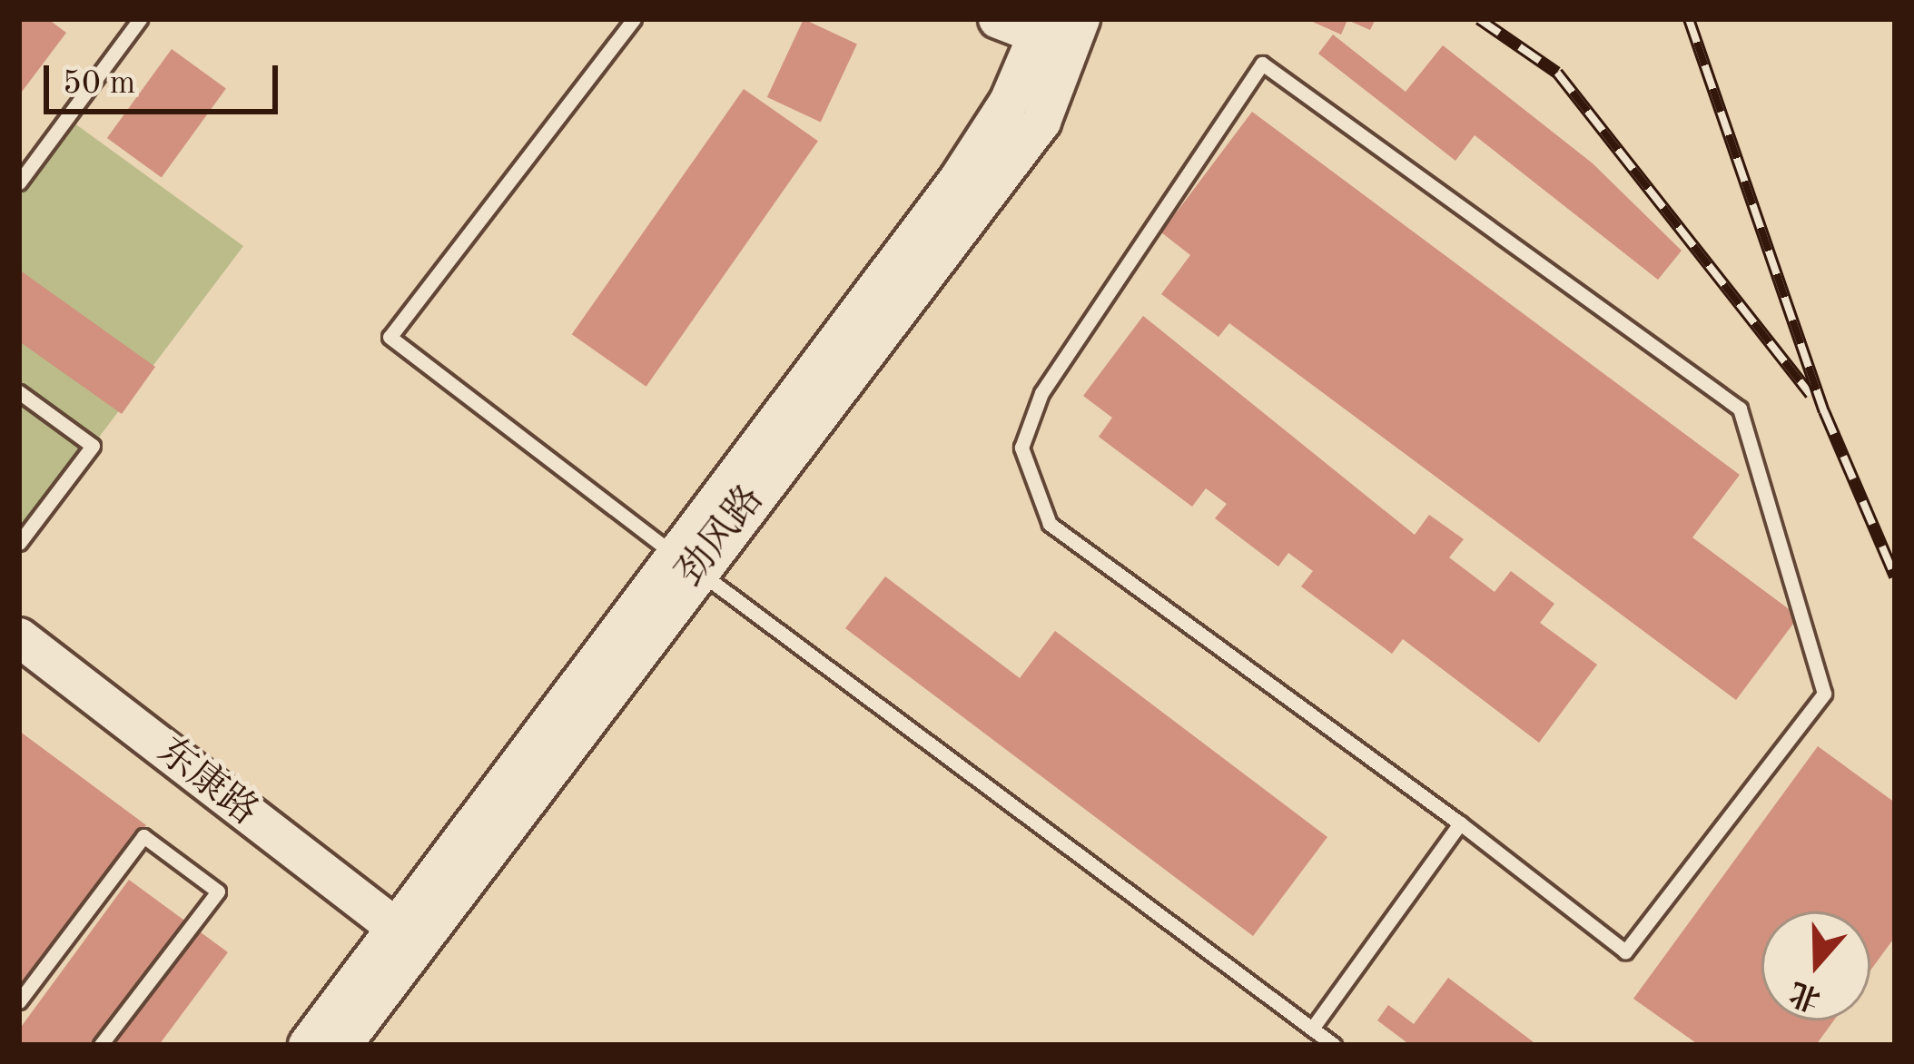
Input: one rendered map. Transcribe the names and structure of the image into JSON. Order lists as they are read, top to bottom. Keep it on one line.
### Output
{"streets":{"street":["劲风路","东康路"]},"crossings":[["劲风路","东康路"]],"scale_bar":"50 m","north":"bottom"}
